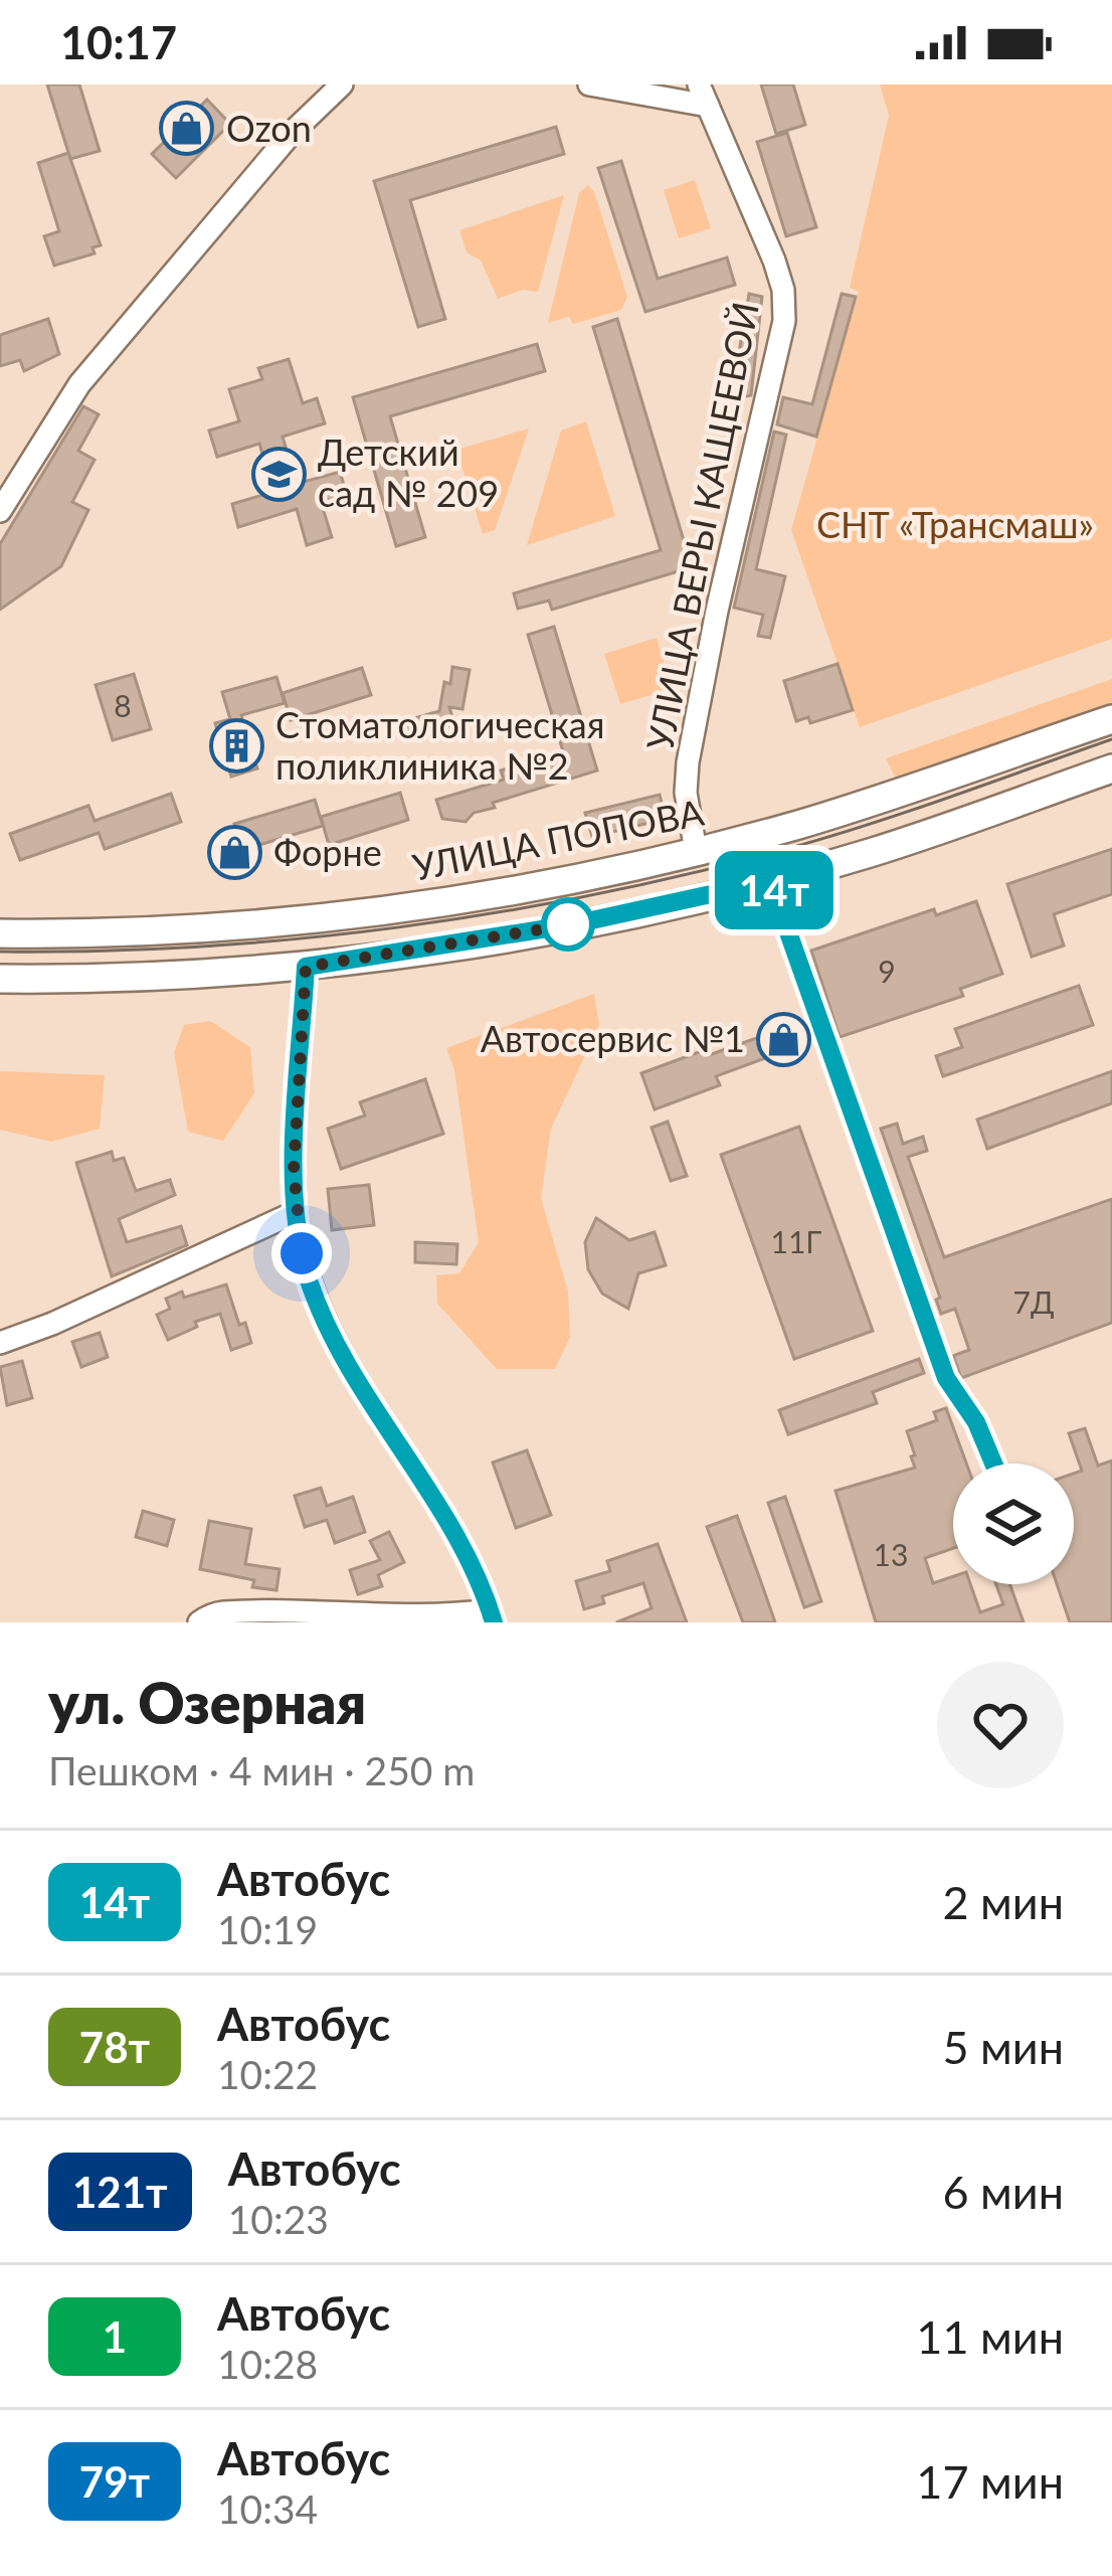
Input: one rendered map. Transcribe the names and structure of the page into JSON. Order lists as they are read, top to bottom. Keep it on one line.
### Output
{"streets":{"main road":["УЛИЦА ПОПОВА"],"street":["УЛИЦА ВЕРЫ КАЩЕЕВОЙ"]},"crossings":[["УЛИЦА ВЕРЫ КАЩЕЕВОЙ","УЛИЦА ПОПОВА"]],"parks":["СНТ «Трансмаш»"],"places":{"shop":["Ozon","Форне","Автосервис №1"],"school or university":["Детский сад № 209"],"building":["Стоматологическая поликлиника №2"]},"lines":["bus line 14т"],"house_numbers":["8","9","11Г","7Д","13"],"page":{"status":"10:17","on_map":"14т","heading":["ул. Озерная","Пешком · 4 мин · 250 m"],"list":[{"mark":"14т","name":"Автобус","note":"10:19","value":"2 мин"},{"mark":"78т","name":"Автобус","note":"10:22","value":"5 мин"},{"mark":"121т","name":"Автобус","note":"10:23","value":"6 мин"},{"mark":"1","name":"Автобус","note":"10:28","value":"11 мин"},{"mark":"79т","name":"Автобус","note":"10:34","value":"17 мин"}]}}
